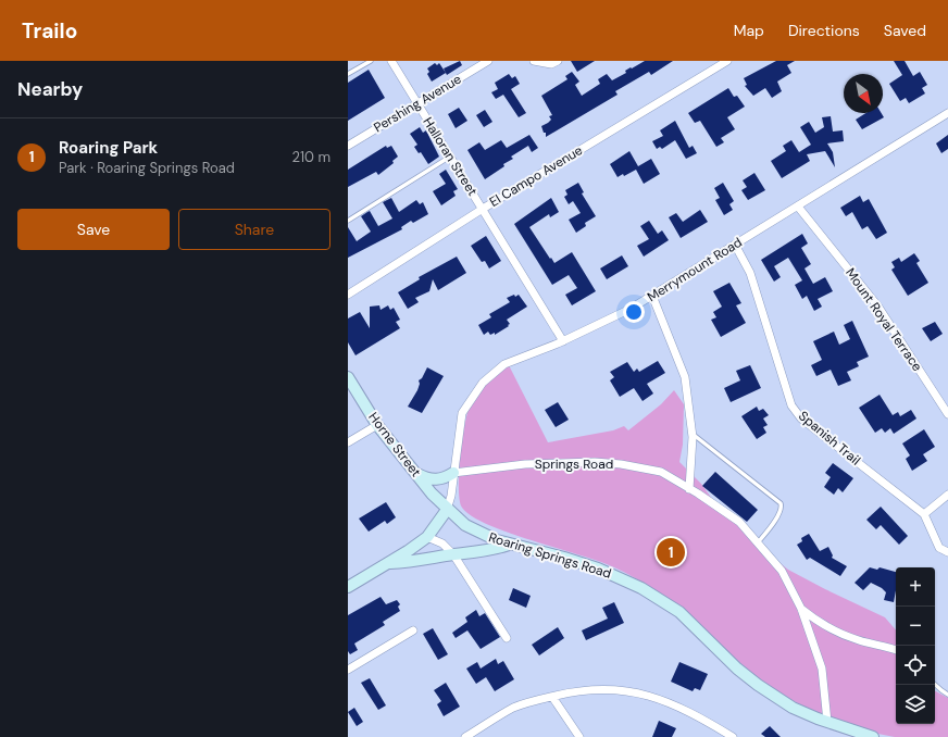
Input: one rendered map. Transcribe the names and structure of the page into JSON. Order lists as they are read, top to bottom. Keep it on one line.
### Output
{"streets":{"street":["Pershing Avenue","Halloran Street","El Campo Avenue","Merrymount Road","Mount Royal Terrace","Spanish Trail","Horne Street","Springs Road","Roaring Springs Road"]},"crossings":[["Pershing Avenue","Halloran Street"],["Halloran Street","El Campo Avenue"],["Halloran Street","Merrymount Road"],["Merrymount Road","Mount Royal Terrace"],["Merrymount Road","Spanish Trail"],["Merrymount Road","Horne Street"],["Merrymount Road","Springs Road"],["Merrymount Road","Roaring Springs Road"],["Horne Street","Roaring Springs Road"],["Springs Road","Roaring Springs Road"]],"north":"bottom right","page":{"header":"Trailo","nav":["Map","Directions","Saved"],"heading":"Nearby","list":[{"mark":"1","name":"Roaring Park","note":"Park · Roaring Springs Road","value":"210 m"}],"buttons":["Save","Share"],"pins":"1","map_buttons":["+","−"]}}
